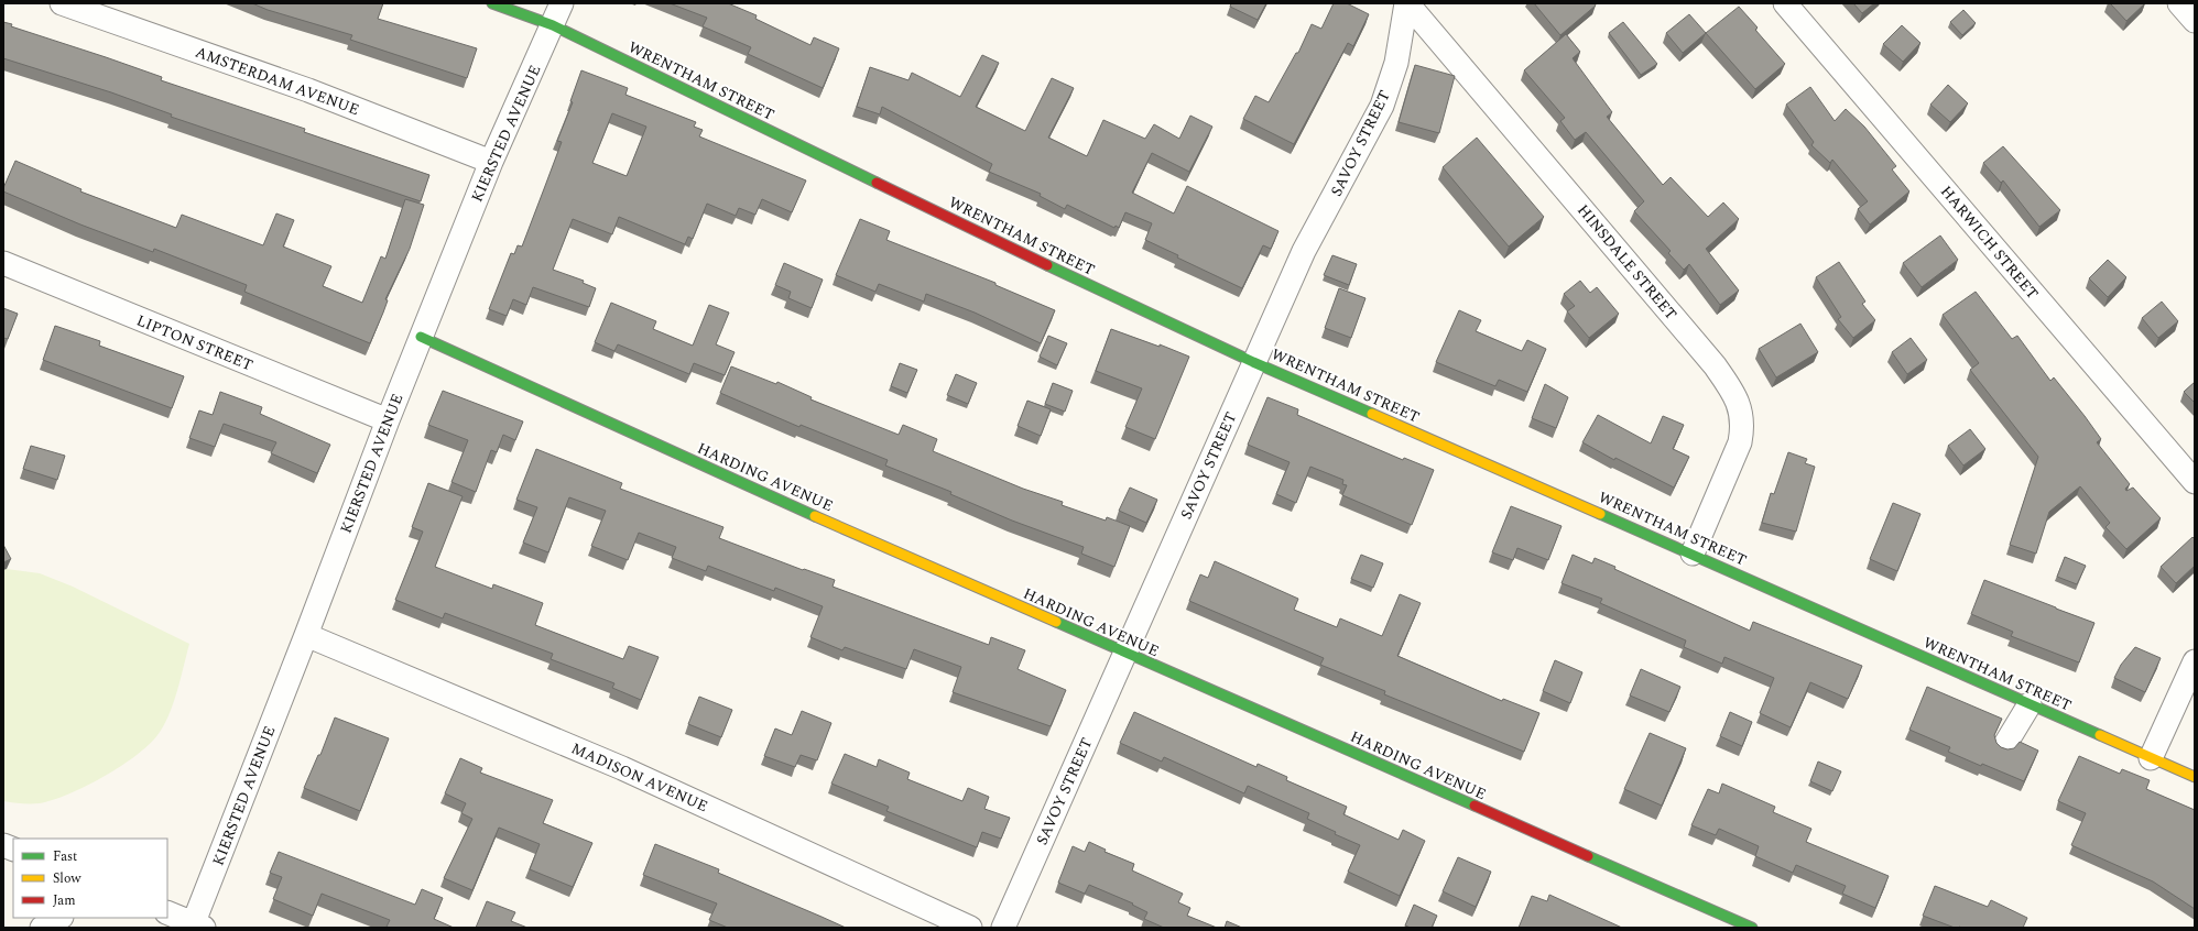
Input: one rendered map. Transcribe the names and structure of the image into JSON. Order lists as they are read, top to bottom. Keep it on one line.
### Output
{"streets":{"street":["AMSTERDAM AVENUE","WRENTHAM STREET","KIERSTED AVENUE","SAVOY STREET","HARWICH STREET","HINSDALE STREET","LIPTON STREET","HARDING AVENUE","MADISON AVENUE"]},"crossings":[["AMSTERDAM AVENUE","KIERSTED AVENUE"],["WRENTHAM STREET","KIERSTED AVENUE"],["WRENTHAM STREET","SAVOY STREET"],["WRENTHAM STREET","HINSDALE STREET"],["KIERSTED AVENUE","LIPTON STREET"],["KIERSTED AVENUE","HARDING AVENUE"],["KIERSTED AVENUE","MADISON AVENUE"],["SAVOY STREET","HINSDALE STREET"],["SAVOY STREET","HARDING AVENUE"]],"legend":["Fast","Slow","Jam"]}
